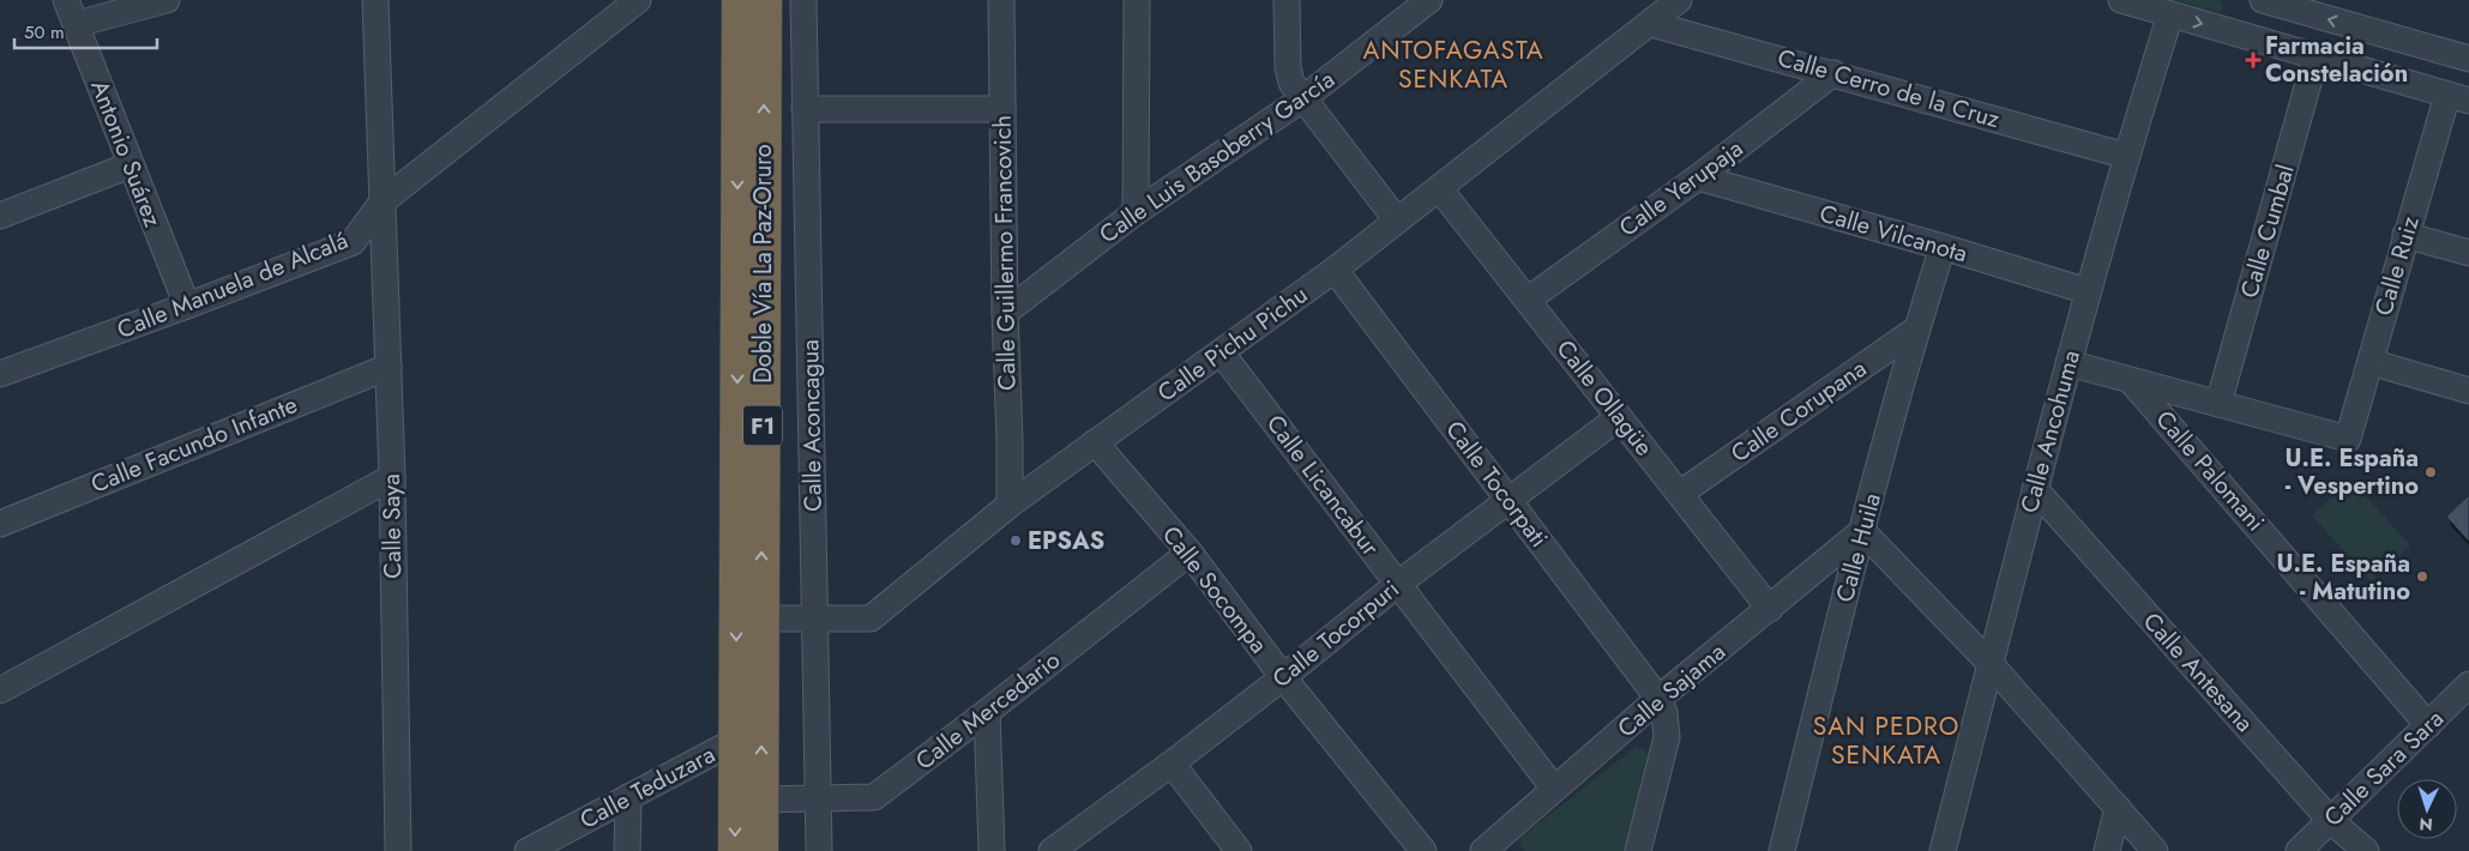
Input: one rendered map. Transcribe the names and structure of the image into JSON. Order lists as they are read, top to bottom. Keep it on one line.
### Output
{"streets":{"highway":["Doble Vía La Paz-Oruro","F1"],"street":["Calle Cerro de la Cruz","Antonio Suárez","Calle Luis Basoberry García","Calle Yerupaja","Calle Cumbal","Calle Vilcanota","Calle Guillermo Francovich","Calle Ruiz","Calle Manuela de Alcalá","Calle Pichu Pichu","Calle Ollagüe","Calle Corupana","Calle Aconcagua","Calle Ancohuma","Calle Facundo Infante","Calle Palomani","Calle Tocorpati","Calle Licancabur","Calle Saya","Calle Huila","Calle Socompa","Calle Tocorpuri","Calle Antesana","Calle Sajama","Calle Mercedario","Calle Sara Sara","Calle Teduzara"]},"crossings":[["Calle Cerro de la Cruz","Calle Yerupaja"],["Calle Cerro de la Cruz","Calle Pichu Pichu"],["Calle Cerro de la Cruz","Calle Ancohuma"],["Antonio Suárez","Calle Manuela de Alcalá"],["Calle Luis Basoberry García","Calle Guillermo Francovich"],["Calle Yerupaja","Calle Vilcanota"],["Calle Yerupaja","Calle Ollagüe"],["Calle Cumbal","Calle Ruiz"],["Calle Vilcanota","Calle Ancohuma"],["Calle Vilcanota","Calle Huila"],["Calle Guillermo Francovich","Calle Pichu Pichu"],["Doble Vía La Paz-Oruro","Calle Pichu Pichu"],["Doble Vía La Paz-Oruro","Calle Mercedario"],["Doble Vía La Paz-Oruro","Calle Teduzara"],["Calle Manuela de Alcalá","Calle Saya"],["Calle Pichu Pichu","Calle Ollagüe"],["Calle Pichu Pichu","Calle Aconcagua"],["Calle Pichu Pichu","Calle Tocorpati"],["Calle Pichu Pichu","Calle Licancabur"],["Calle Pichu Pichu","Calle Socompa"],["Calle Ollagüe","Calle Corupana"],["Calle Ollagüe","Calle Tocorpuri"],["Calle Ollagüe","Calle Sajama"],["Calle Corupana","Calle Huila"],["Calle Aconcagua","Calle Mercedario"],["Calle Ancohuma","Calle Antesana"],["Calle Facundo Infante","Calle Saya"],["Calle Palomani","Calle Sara Sara"],["Calle Tocorpati","Calle Tocorpuri"],["Calle Tocorpati","Calle Sajama"],["Calle Licancabur","Calle Tocorpuri"],["Calle Licancabur","Calle Sajama"],["Calle Huila","Calle Sajama"],["Calle Socompa","Calle Tocorpuri"],["Calle Socompa","Calle Mercedario"],["Calle Antesana","Calle Sara Sara"]],"districts":["ANTOFAGASTA SENKATA","SAN PEDRO SENKATA"],"places":{"health":["Farmacia Constelación"],"other":["U.E. España - Vespertino","EPSAS","U.E. España - Matutino"]},"scale_bar":"50 m","north":"bottom"}
